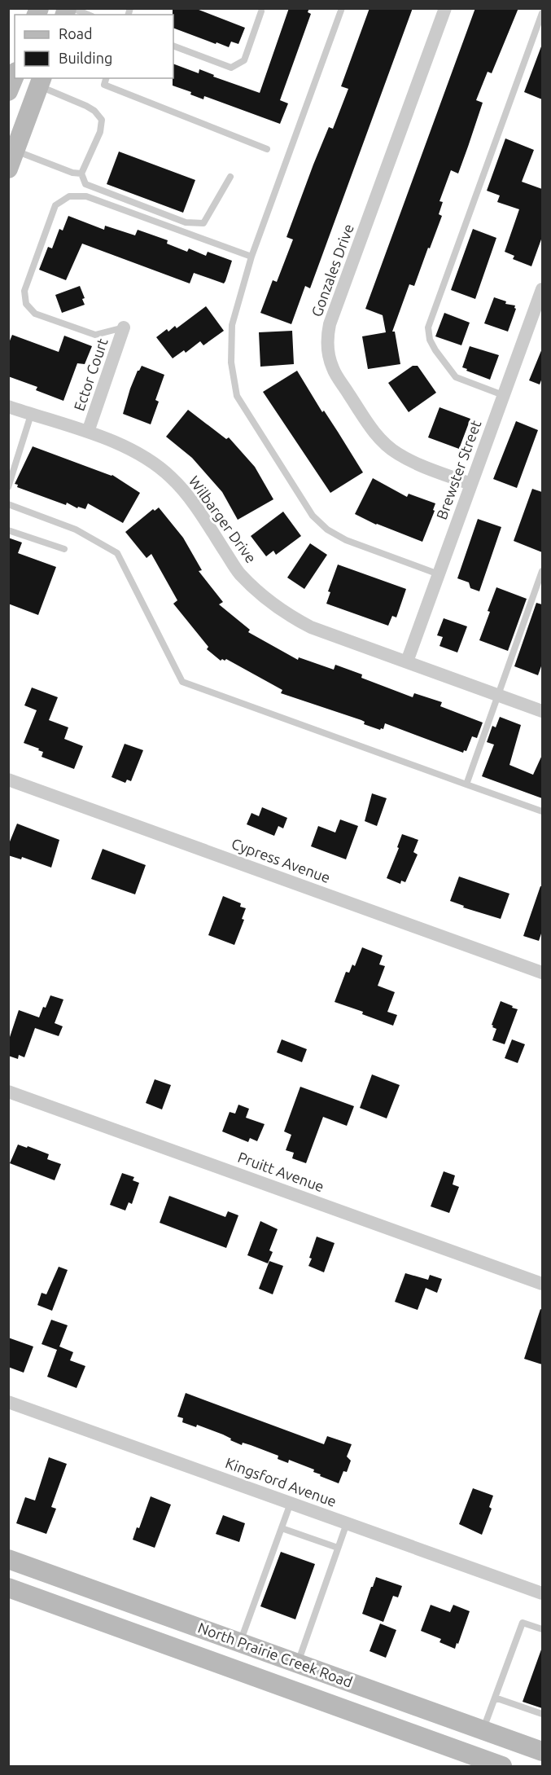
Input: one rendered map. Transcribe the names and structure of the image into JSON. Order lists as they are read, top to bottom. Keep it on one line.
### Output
{"streets":{"main road":["North Prairie Creek Road"],"street":["Gonzales Drive","Ector Court","Brewster Street","Wilbarger Drive","Cypress Avenue","Pruitt Avenue","Kingsford Avenue"]},"crossings":[["Gonzales Drive","Brewster Street"],["Ector Court","Wilbarger Drive"],["Brewster Street","Wilbarger Drive"]],"legend":["Road","Building"]}
